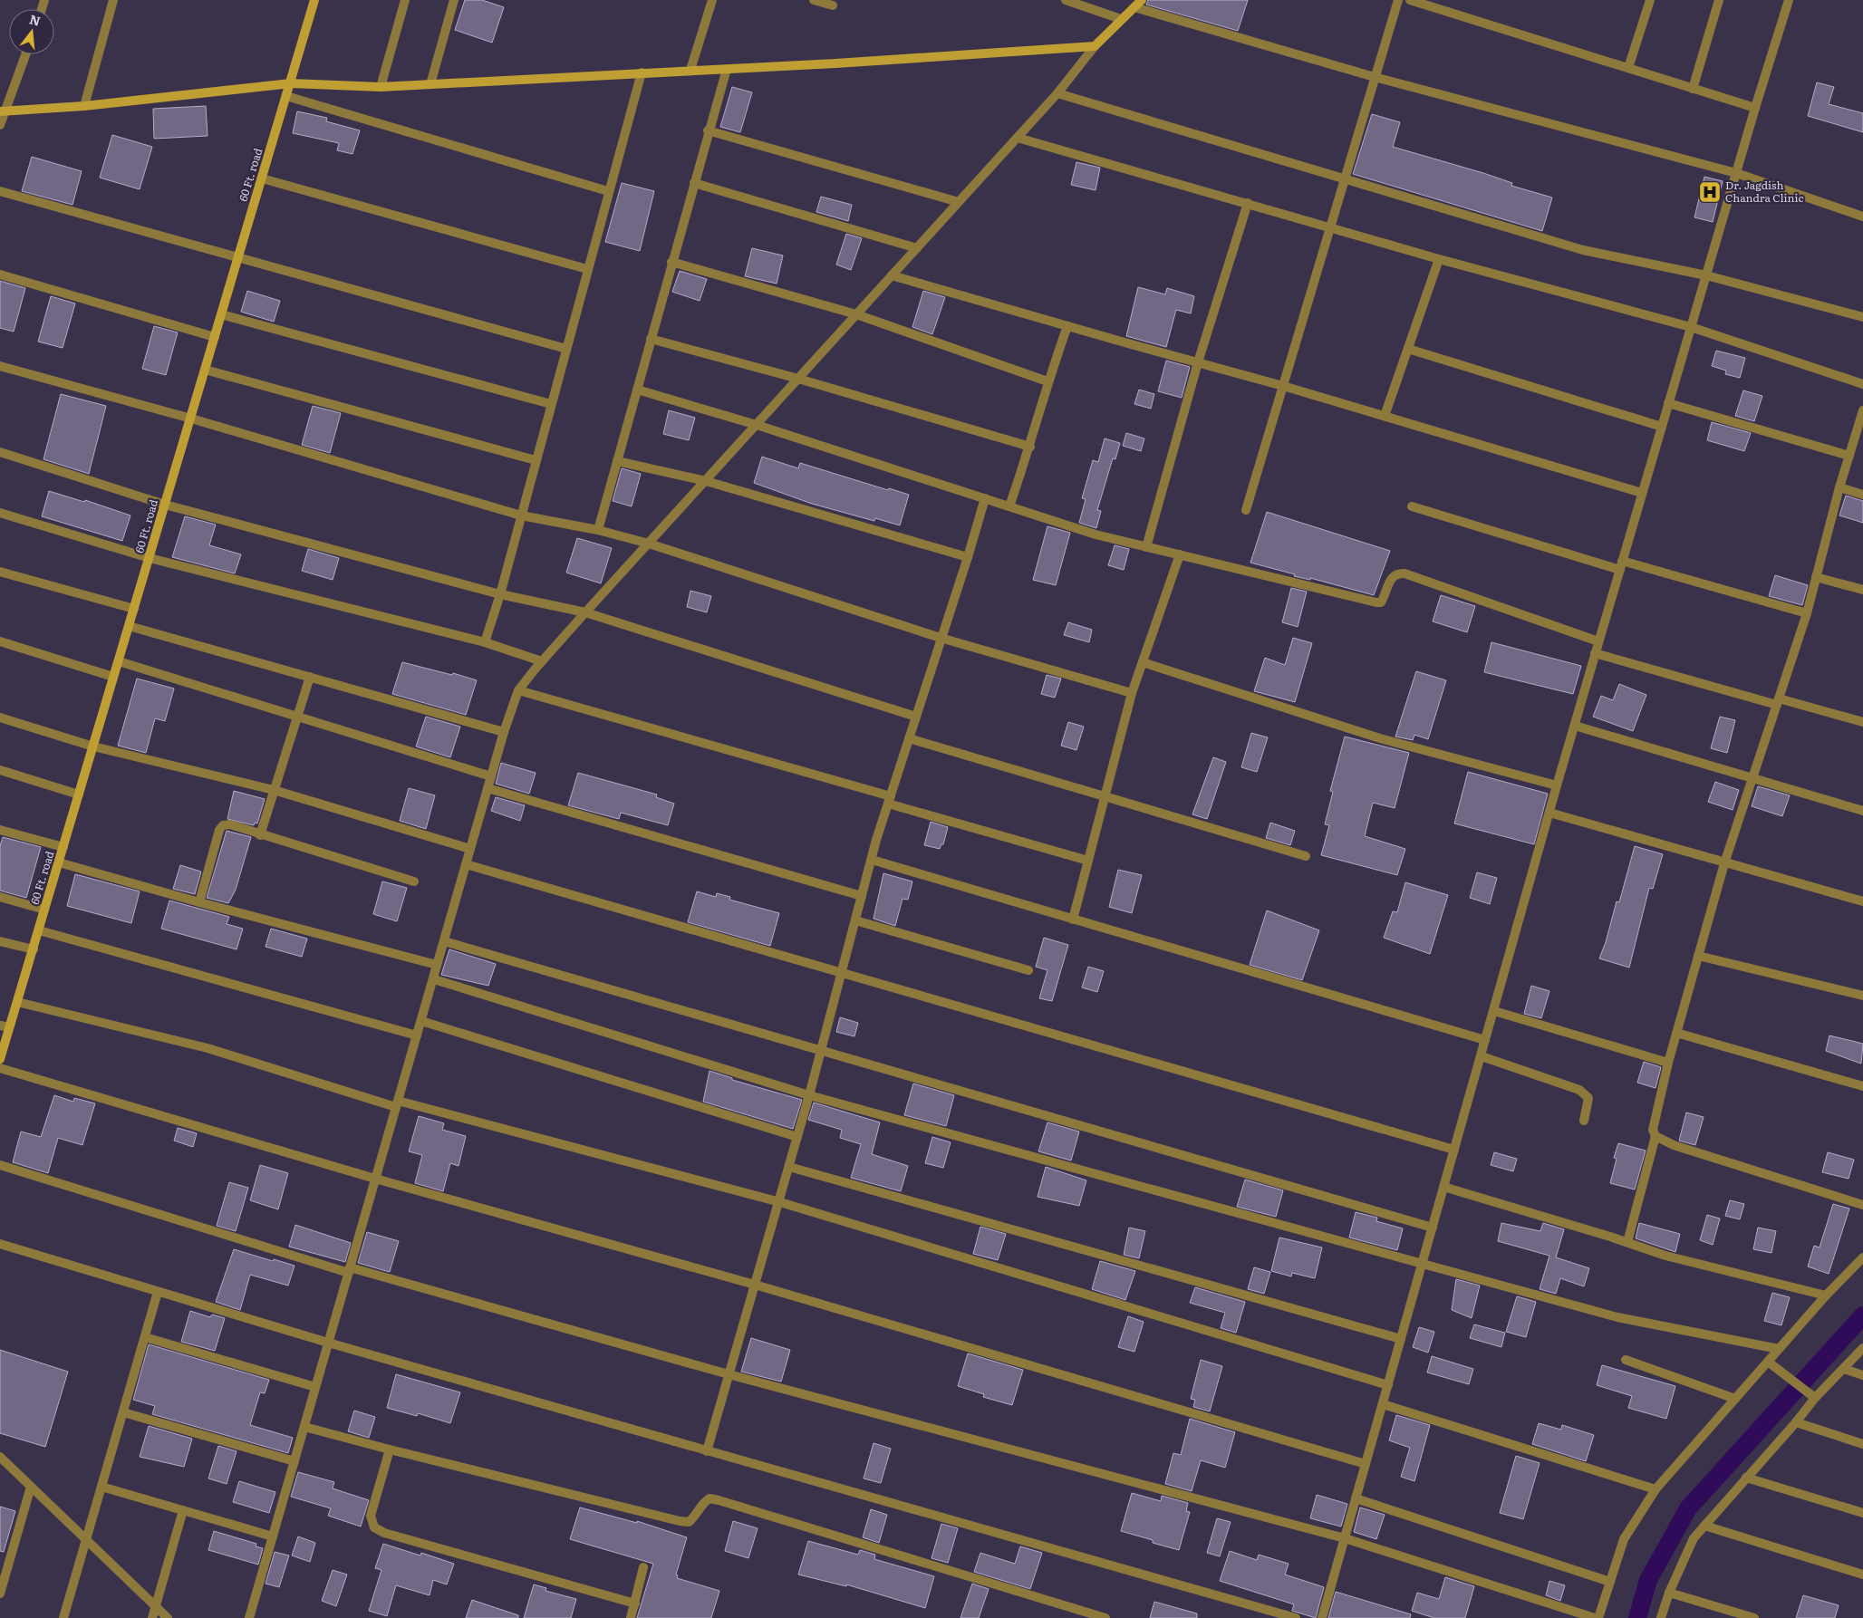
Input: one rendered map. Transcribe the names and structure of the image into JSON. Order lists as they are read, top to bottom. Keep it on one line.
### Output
{"streets":{"street":["60 Ft. road"]},"places":{"hospital":["Dr. Jagdish Chandra Clinic"]},"north":"top"}
